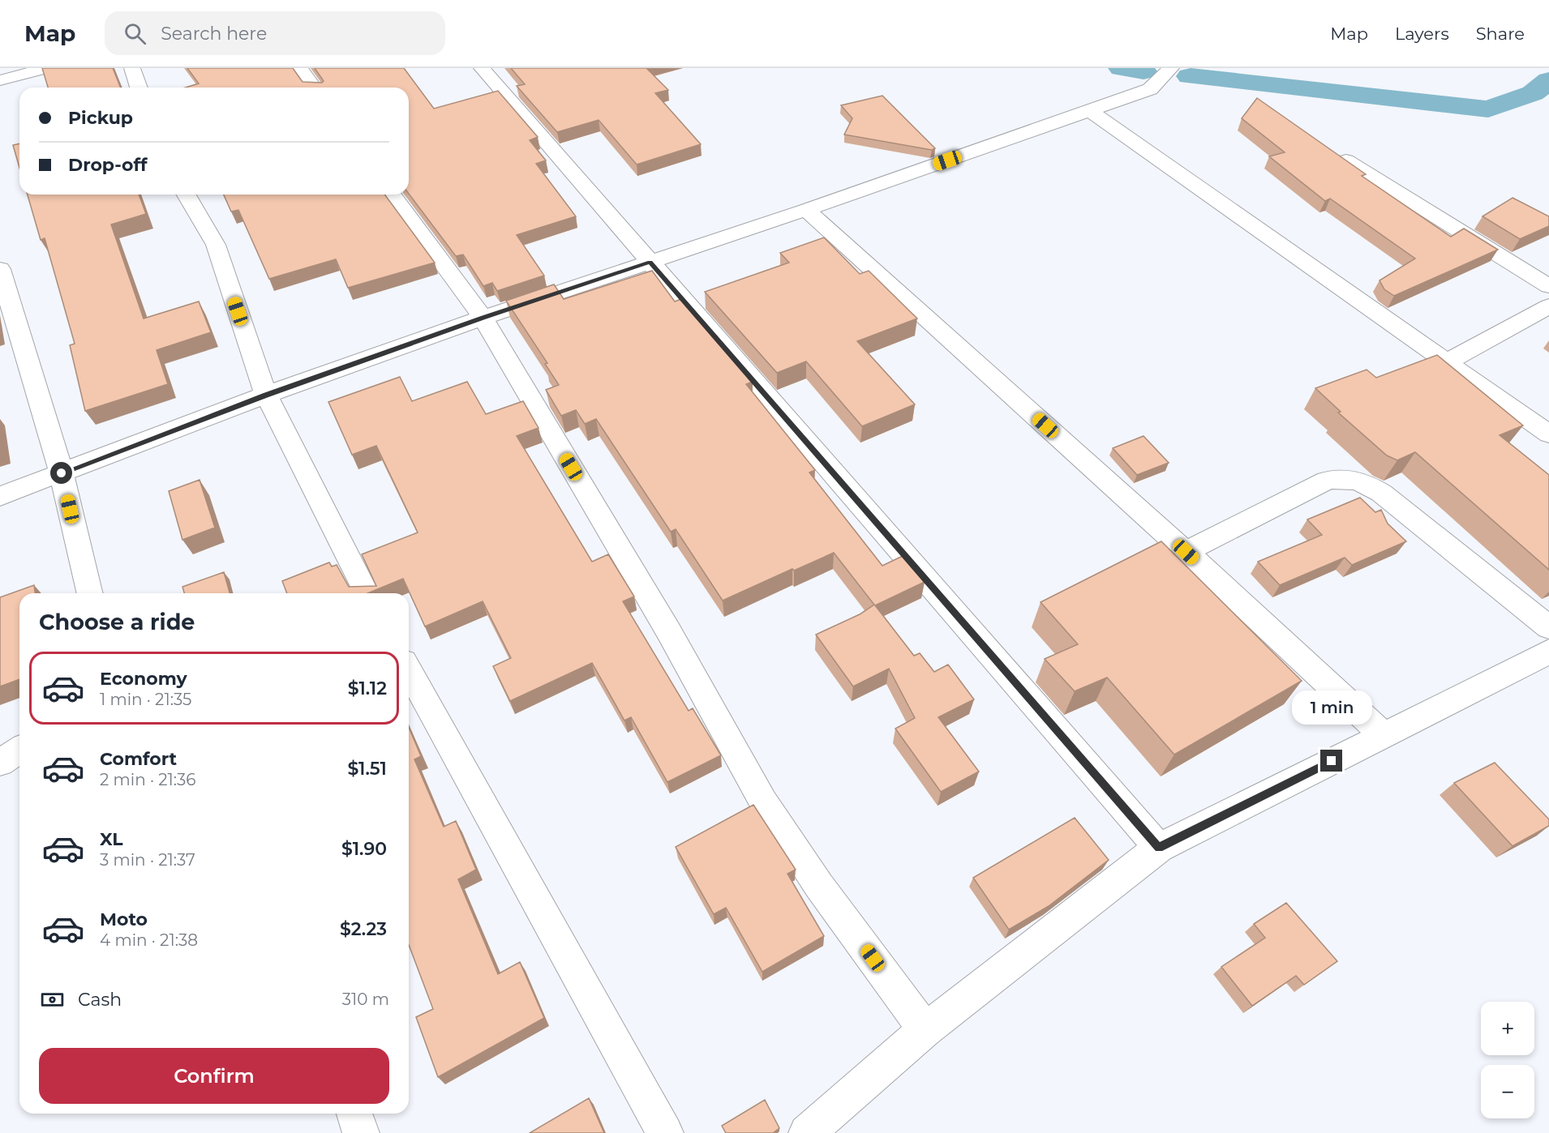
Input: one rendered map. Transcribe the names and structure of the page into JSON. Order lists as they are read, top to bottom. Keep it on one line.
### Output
{"page":{"header":"Map","search":"Search here","nav":["Map","Layers","Share"],"banner":["Pickup","Drop-off"],"heading":"Choose a ride","list":[{"name":"Economy","note":"1 min · 21:35","value":"$1.12"},{"name":"Comfort","note":"2 min · 21:36","value":"$1.51"},{"name":"XL","note":"3 min · 21:37","value":"$1.90"},{"name":"Moto","note":"4 min · 21:38","value":"$2.23"}],"bubble":"1 min","pay":["Cash","310 m"],"map_buttons":["+","−"],"buttons":"Confirm"}}
